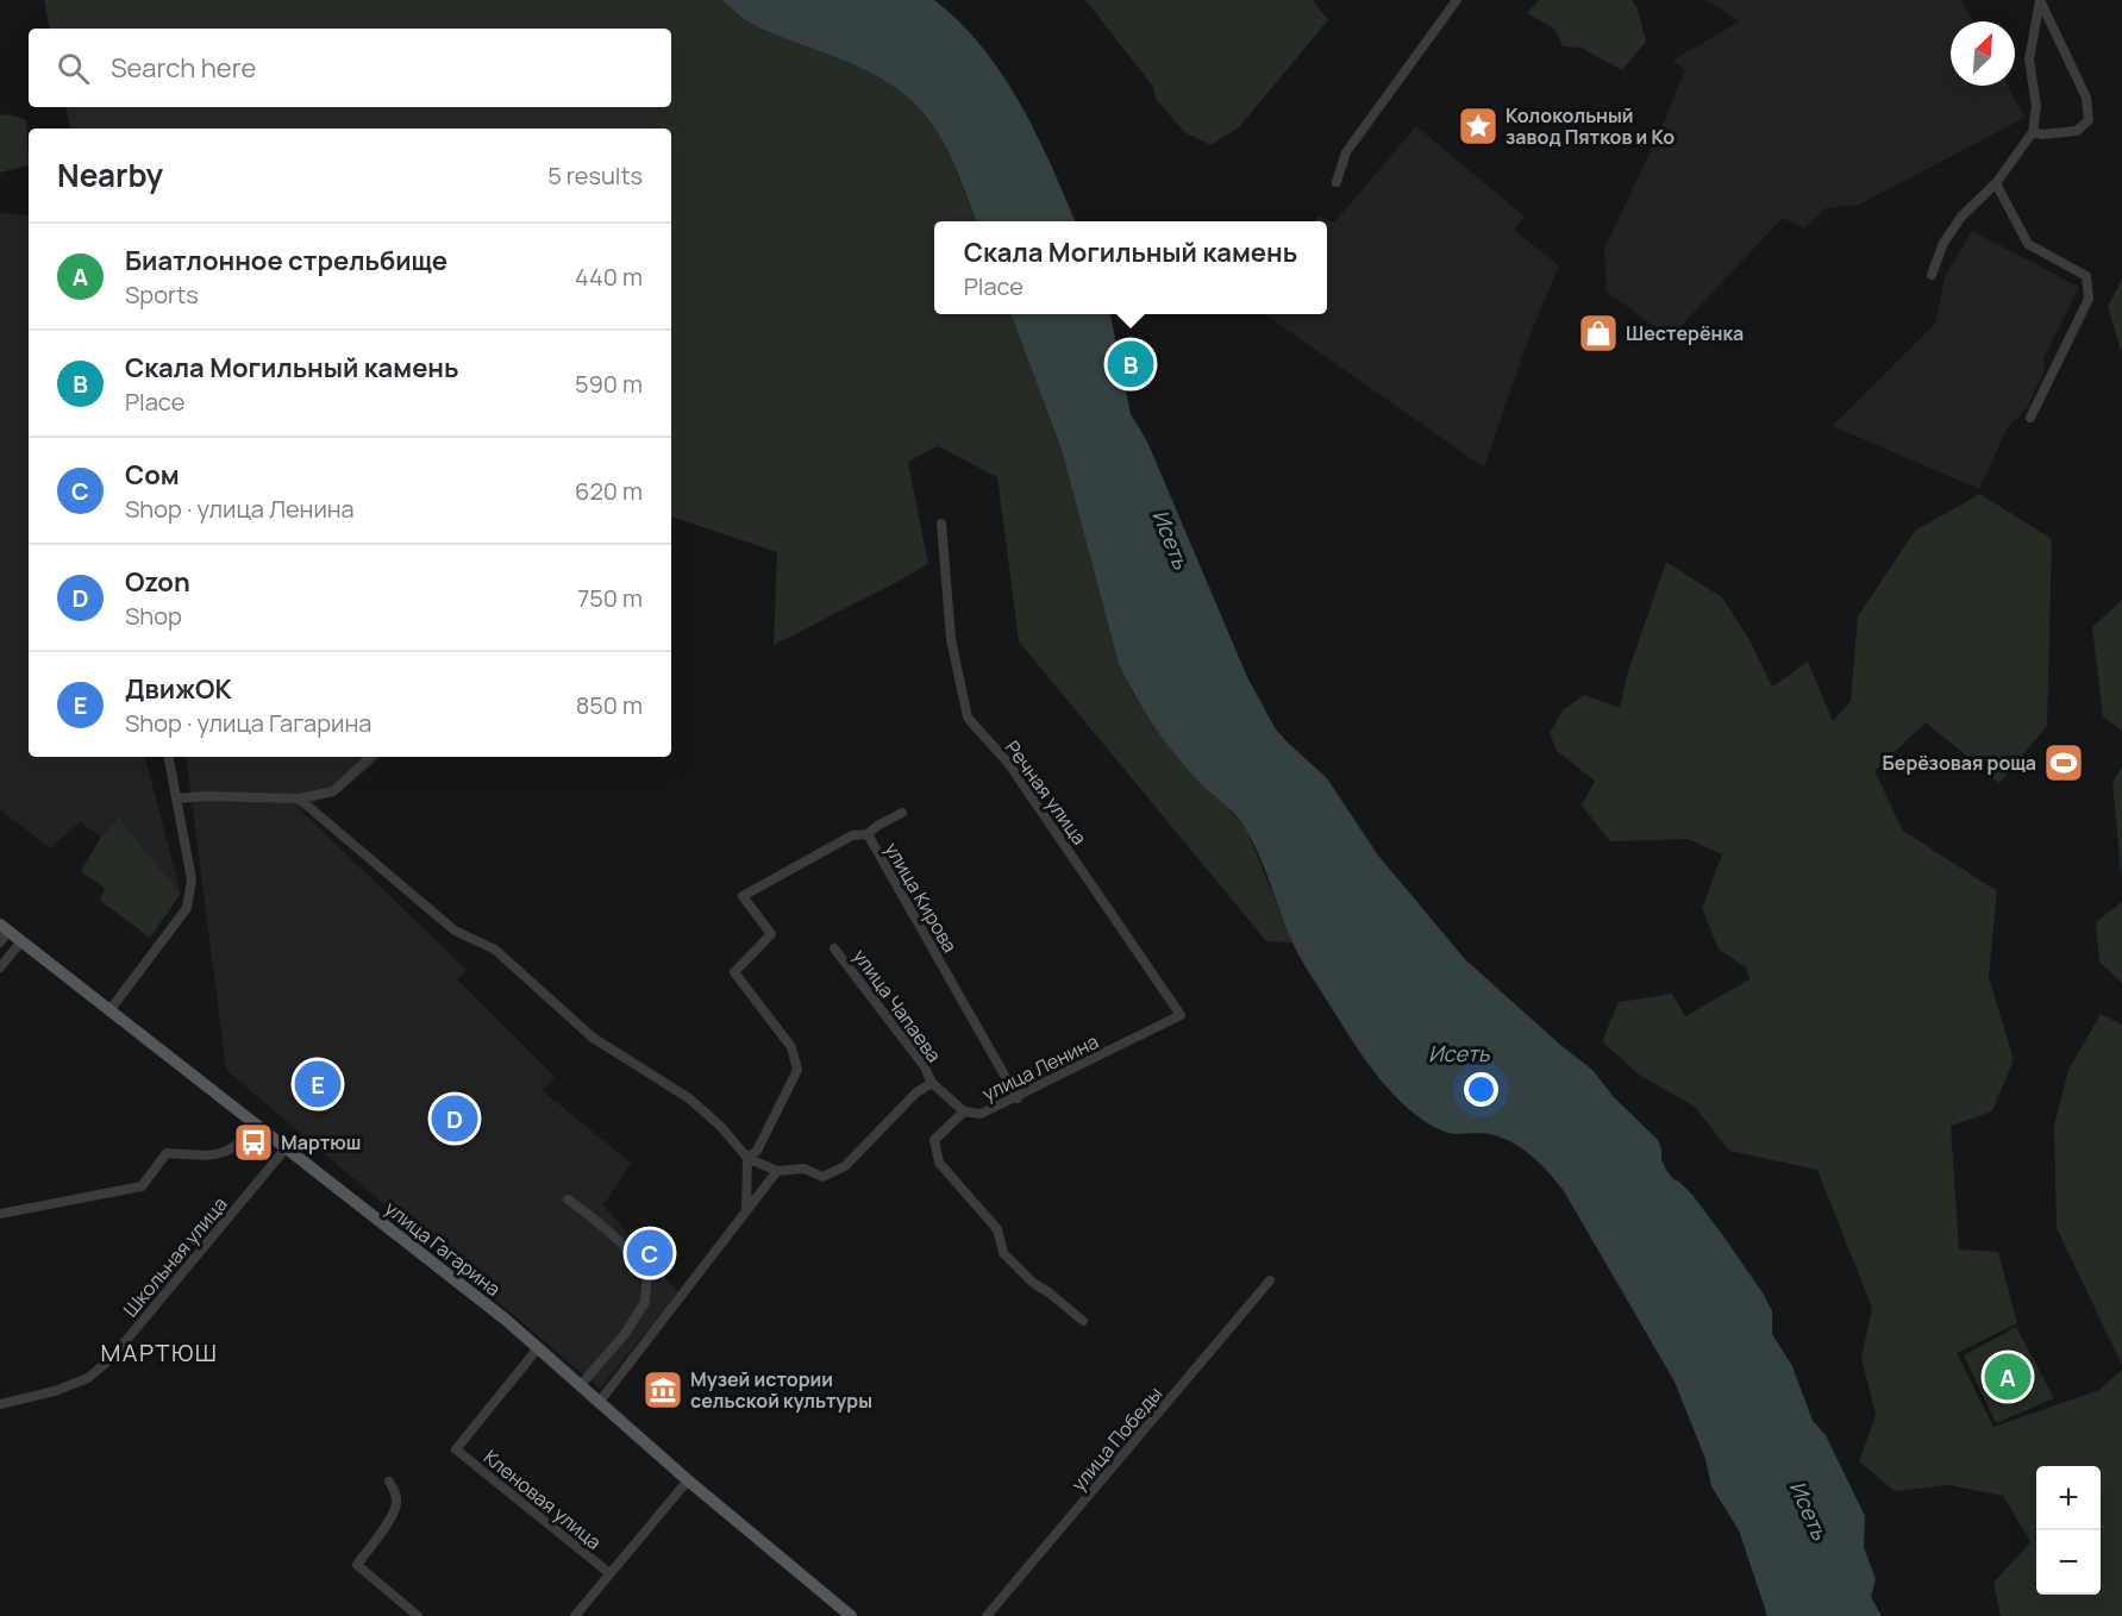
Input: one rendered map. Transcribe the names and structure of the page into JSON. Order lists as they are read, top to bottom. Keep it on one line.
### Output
{"streets":{"main road":["улица Гагарина"],"street":["Речная улица","улица Кирова","улица Чапаева","улица Ленина","Школьная улица","улица Победы","Кленовая улица"]},"crossings":[["Речная улица","улица Ленина"],["улица Кирова","улица Ленина"],["улица Чапаева","улица Ленина"],["улица Гагарина","Школьная улица"],["улица Гагарина","Кленовая улица"]],"districts":["МАРТЮШ"],"water":["Исеть"],"places":{"place":["Колокольный завод Пятков и Ко"],"shop":["Шестерёнка"],"sports":["Берёзовая роща"],"bus stop":["Мартюш"],"museum":["Музей истории сельской культуры"]},"north":"top right","page":{"search":"Search here","heading":["Nearby","5 results"],"popup":["Скала Могильный камень","Place"],"list":[{"mark":"A","name":"Биатлонное стрельбище","note":"Sports","value":"440 m"},{"mark":"B","name":"Скала Могильный камень","note":"Place","value":"590 m"},{"mark":"C","name":"Сом","note":"Shop · улица Ленина","value":"620 m"},{"mark":"D","name":"Ozon","note":"Shop","value":"750 m"},{"mark":"E","name":"ДвижОК","note":"Shop · улица Гагарина","value":"850 m"}],"pins":["B","E","D","C","A"],"map_buttons":["+","−"]}}
